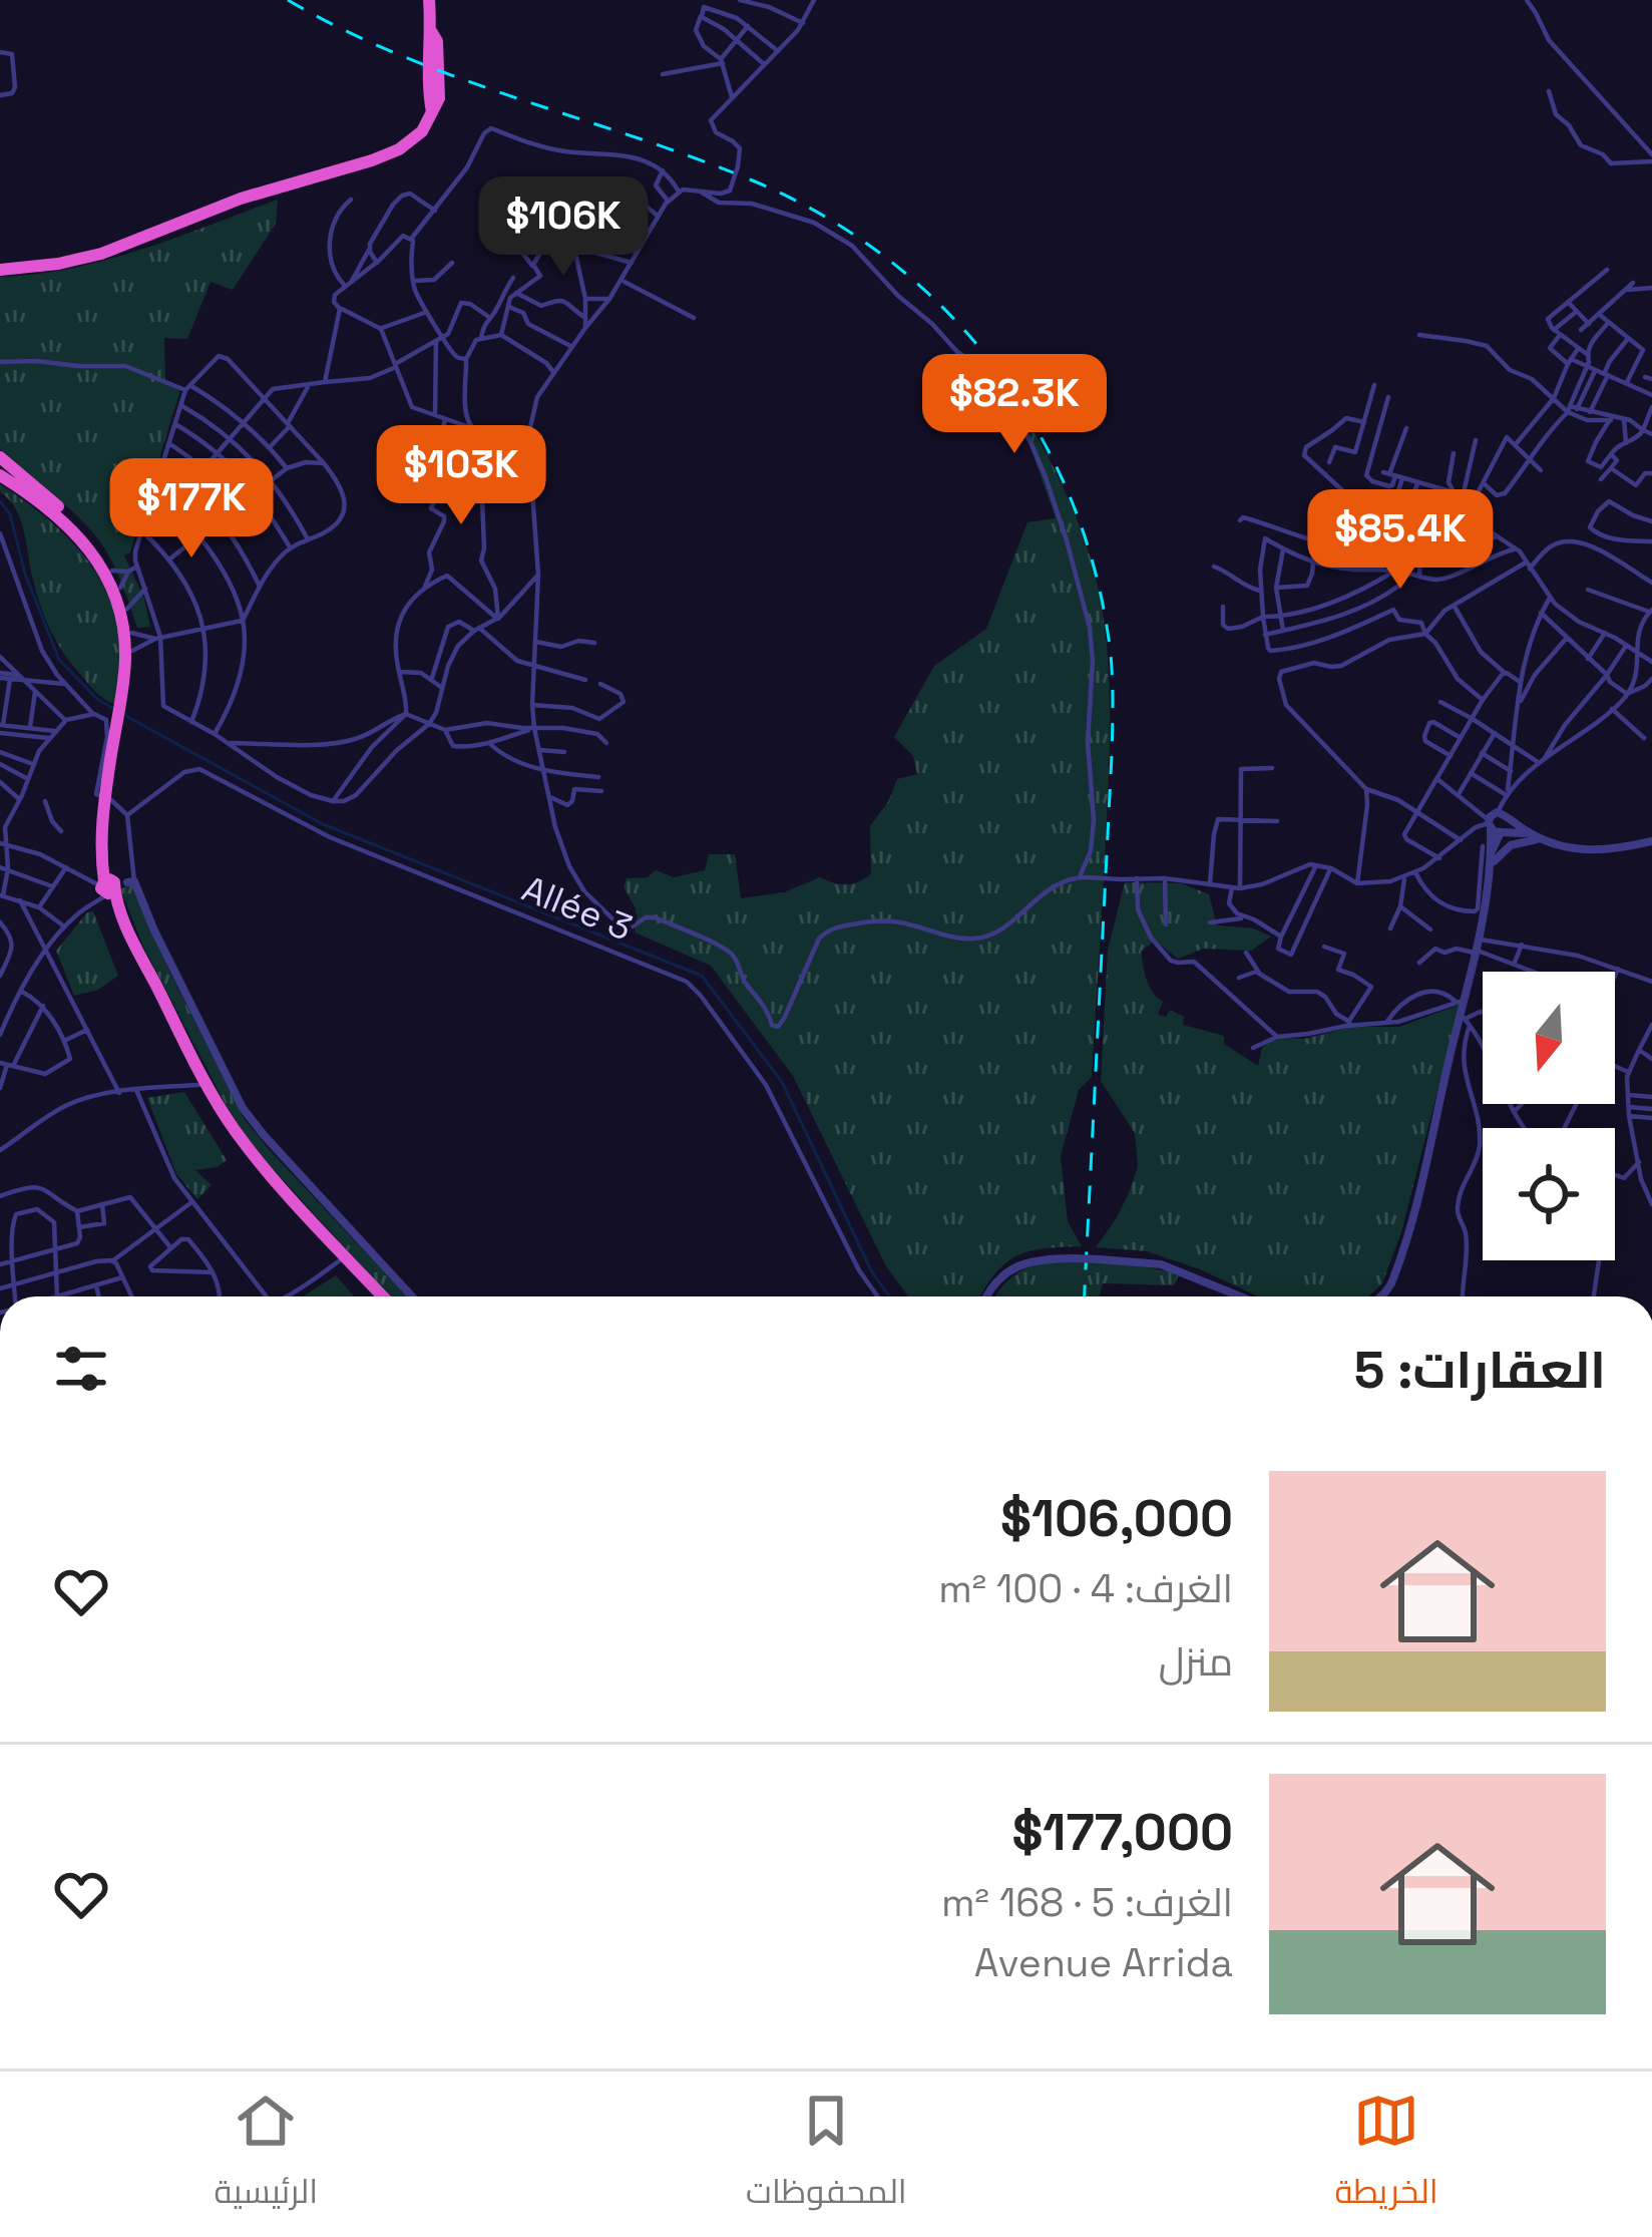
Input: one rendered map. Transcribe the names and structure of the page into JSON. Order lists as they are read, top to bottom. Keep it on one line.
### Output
{"streets":{"street":["Allée 3"]},"north":"bottom","page":{"price":["$106K","$82.3K","$103K","$177K","$85.4K"],"heading":"العقارات: 5","list":[{"name":"$106,000","note":"الغرف: 4 · 100 m² · منزل"},{"name":"$177,000","note":"الغرف: 5 · 168 m² · Avenue Arrida"}],"tabs":["الخريطة","المحفوظات","الرئيسية"]}}
